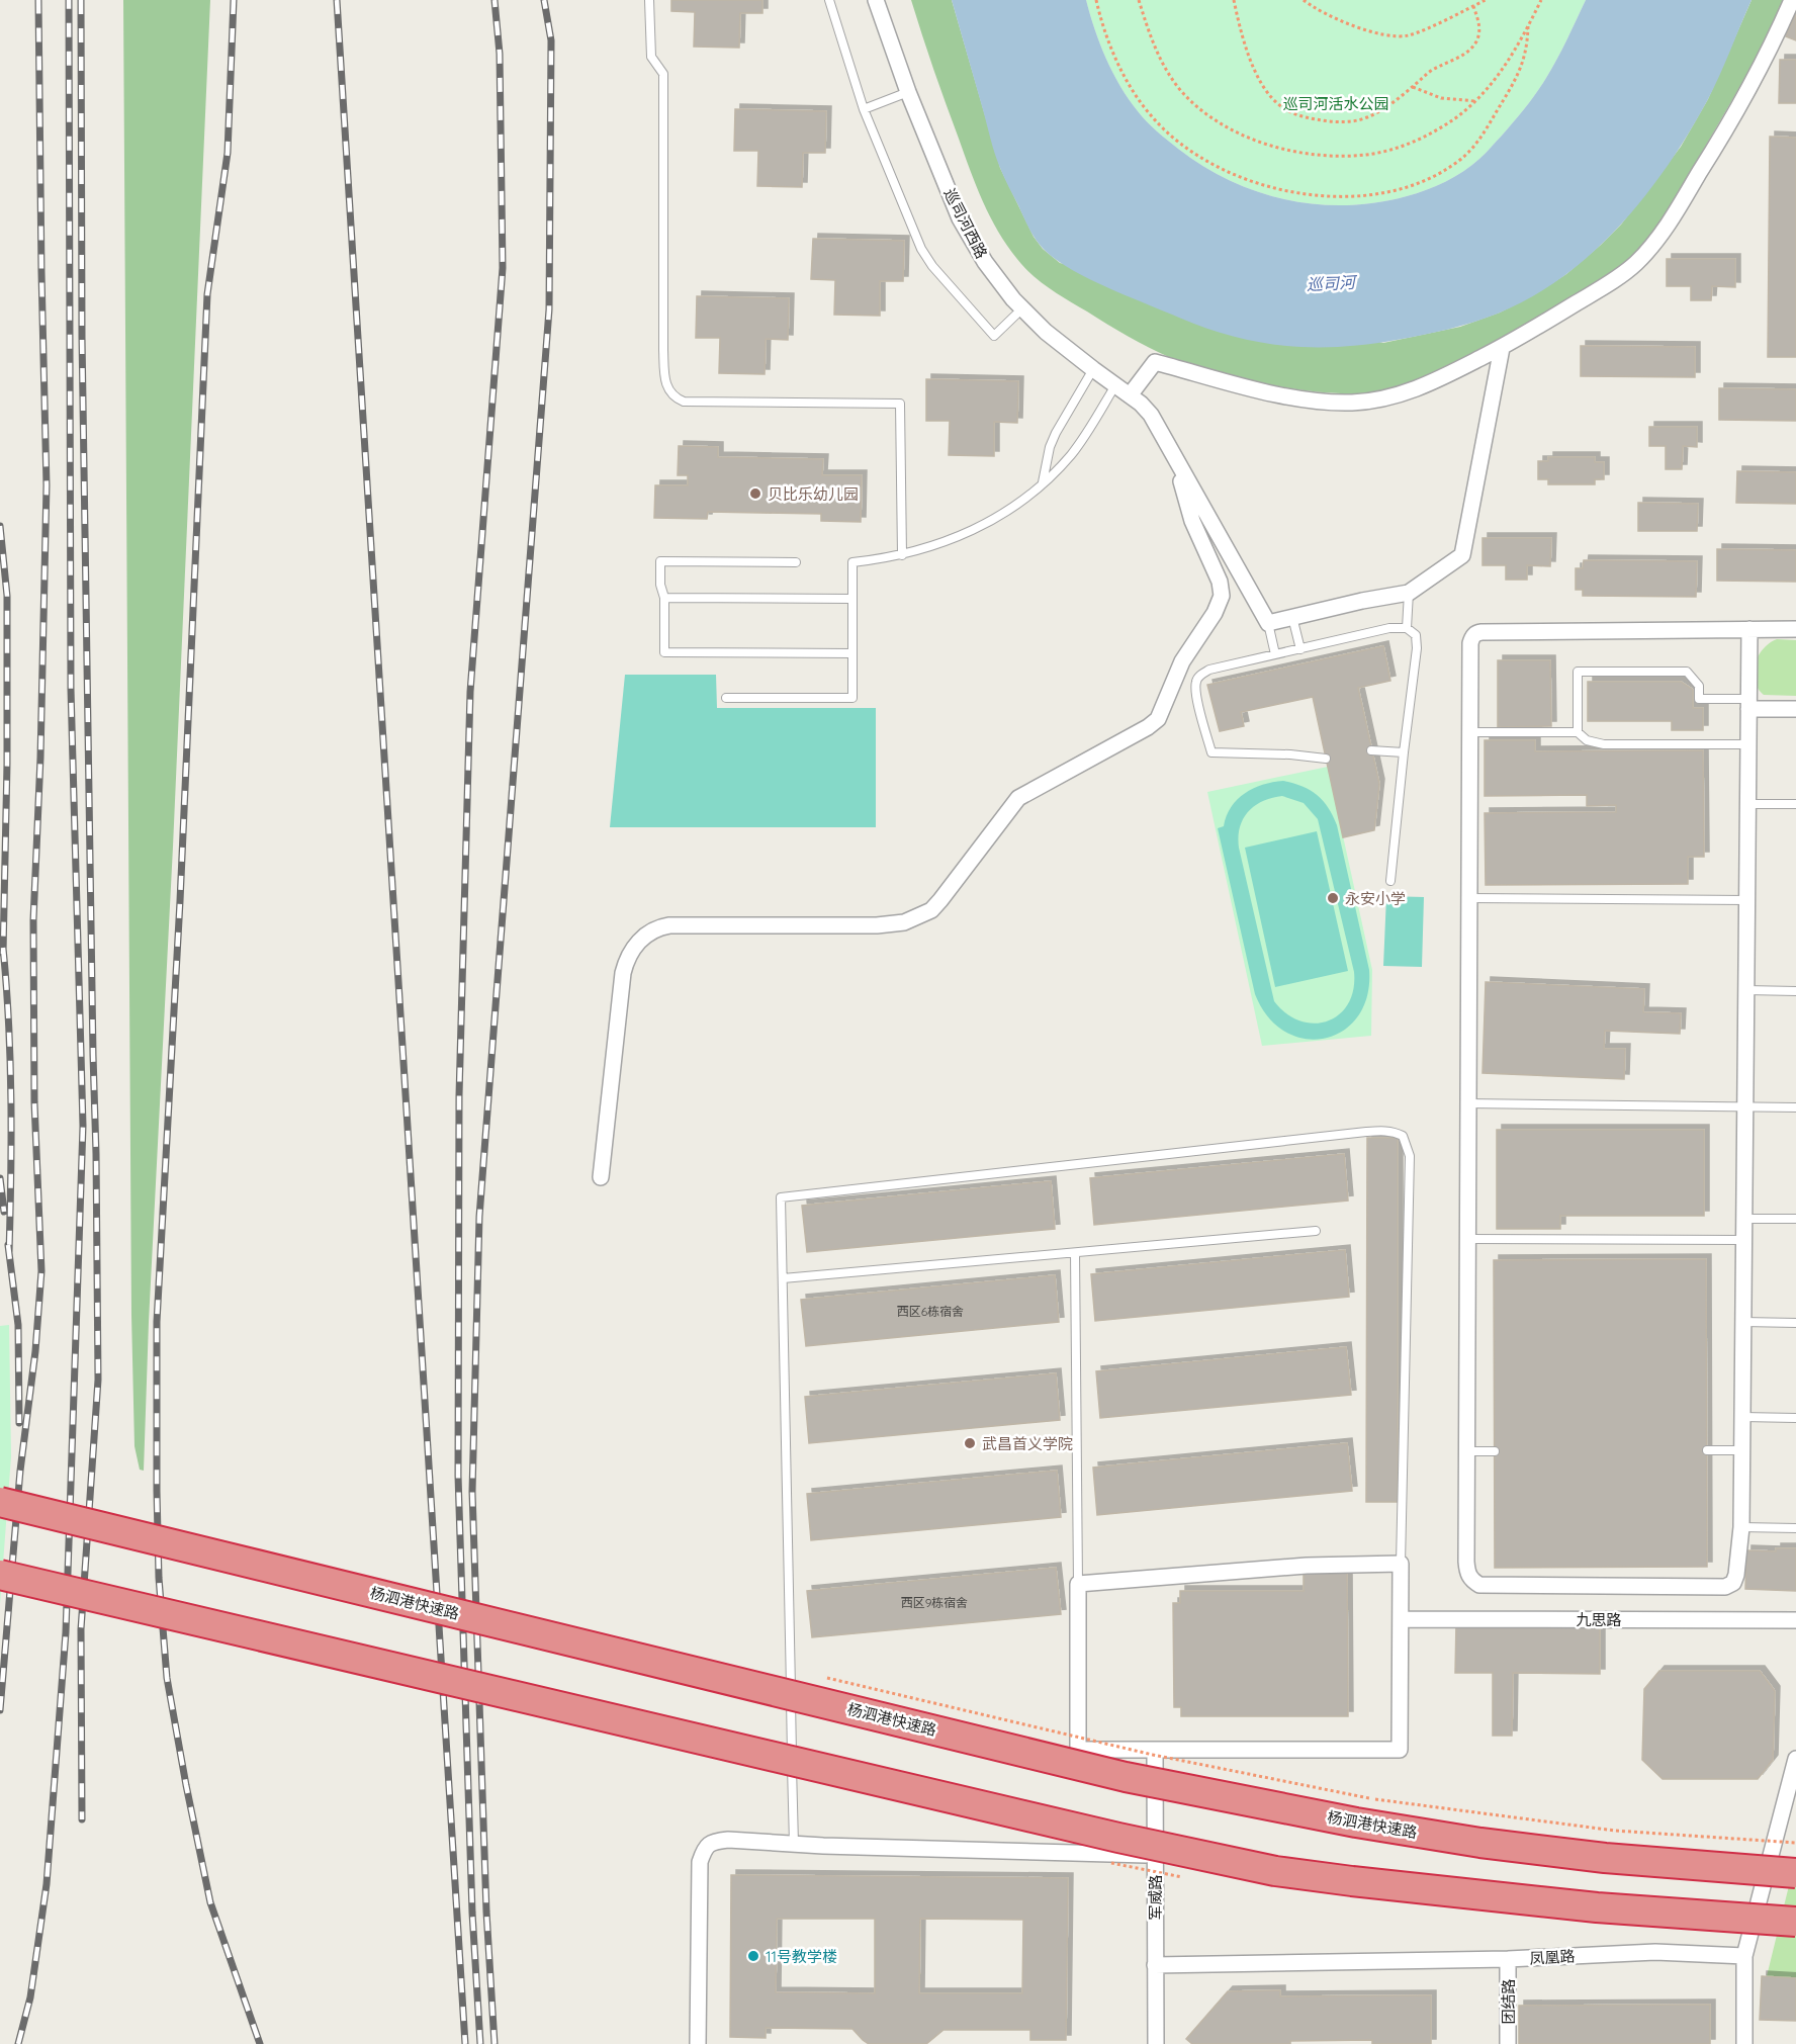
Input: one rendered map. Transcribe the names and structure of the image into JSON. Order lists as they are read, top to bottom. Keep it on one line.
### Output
{"streets":{"highway":["杨泗港快速路"],"street":["巡司河西路","九思路","军威路","凤凰路","团结路"]},"crossings":[["军威路","凤凰路"],["凤凰路","团结路"]],"water":["巡司河"],"parks":["巡司河活水公园"],"places":["贝比乐幼儿园","永安小学","武昌首义学院","11号教学楼"],"house_numbers":["西区6栋宿舍","西区9栋宿舍"]}
